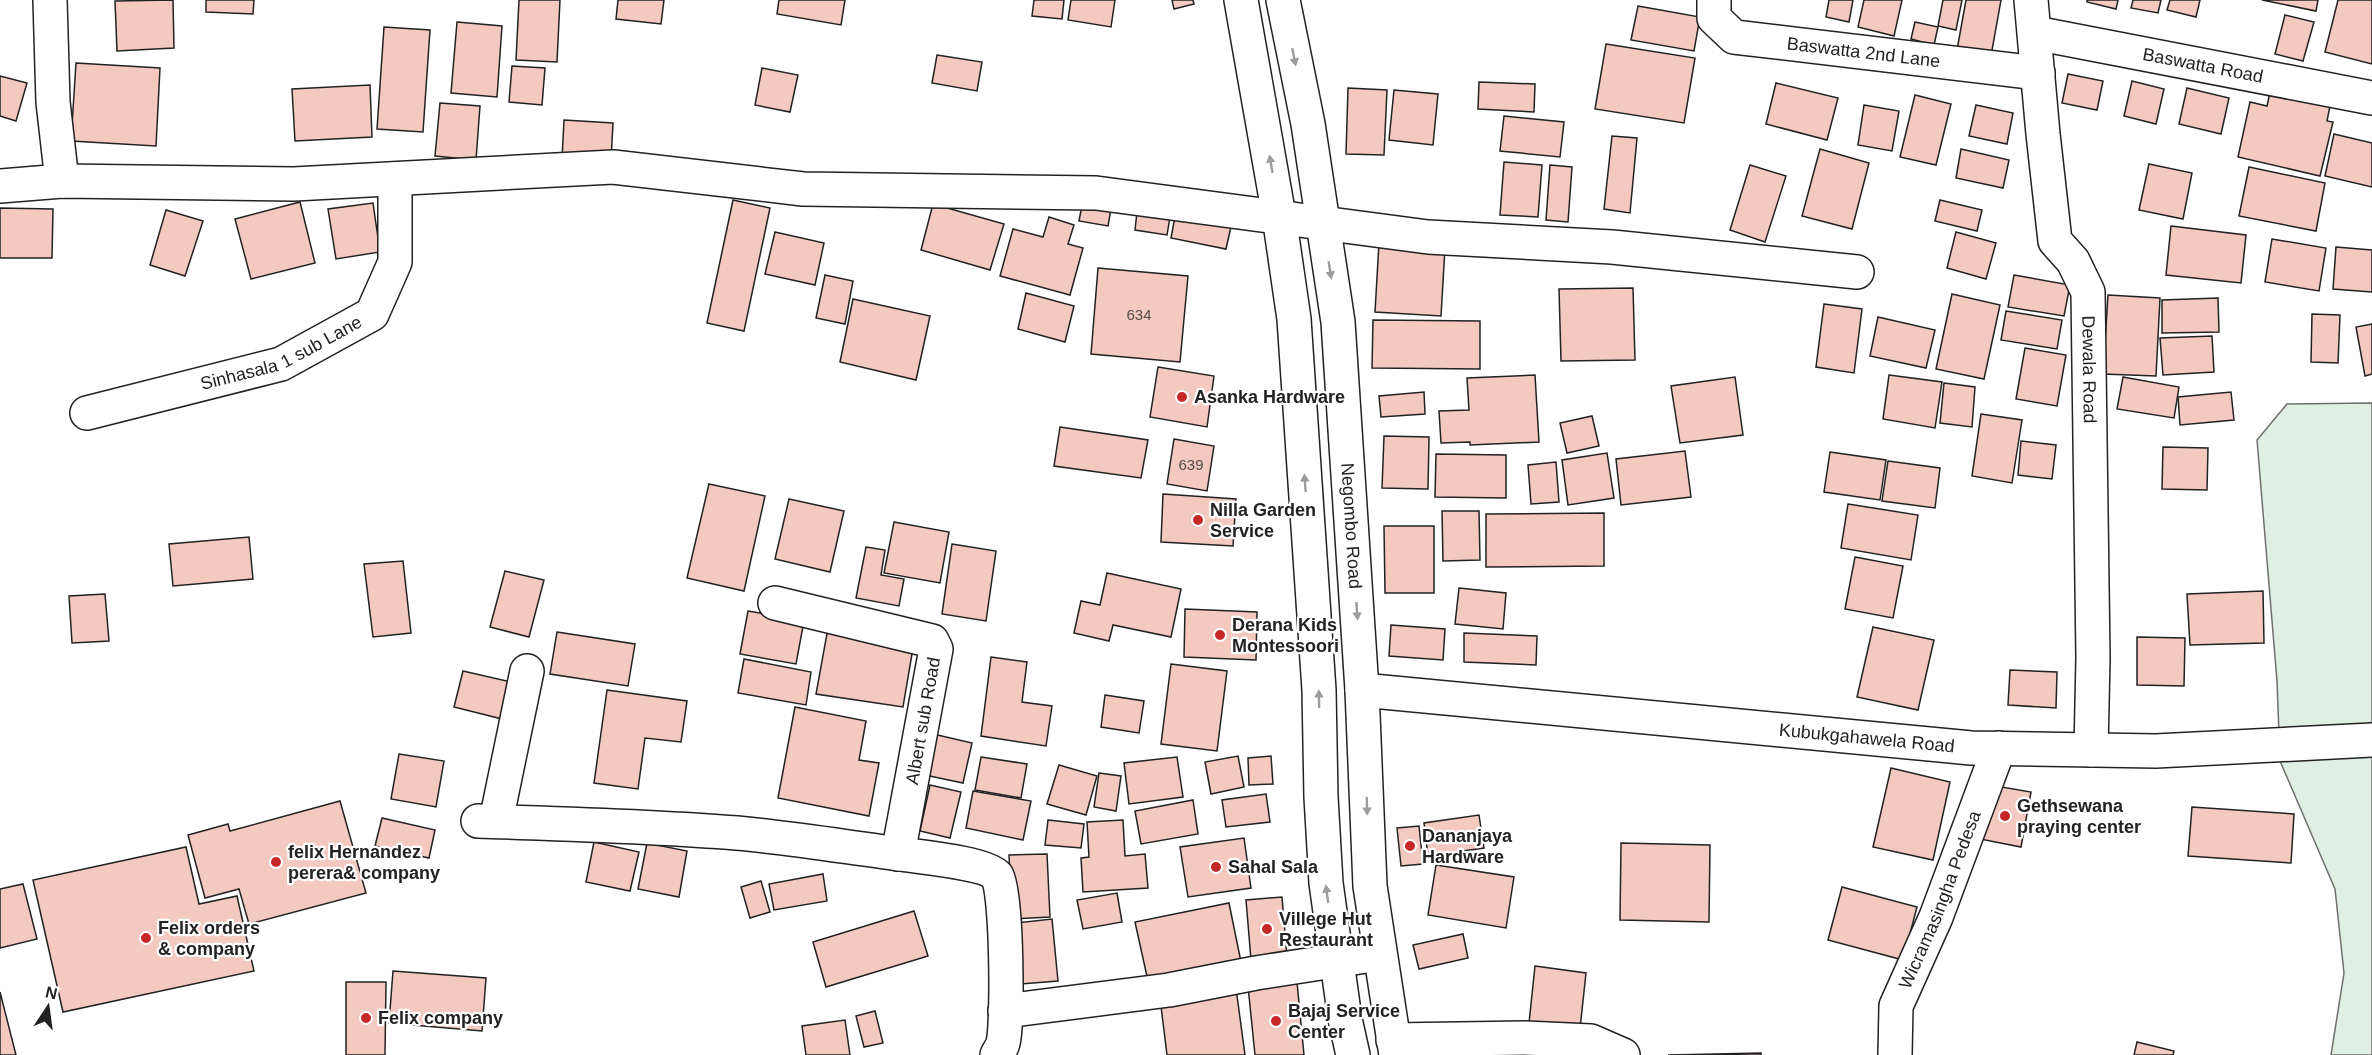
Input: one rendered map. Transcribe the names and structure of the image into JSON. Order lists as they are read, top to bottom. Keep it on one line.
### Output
{"streets":{"main road":["Baswatta 2nd Lane","Baswatta Road","Sinhasala 1 sub Lane","Dewala Road","Negombo Road","Albert sub Road","Kubukgahawela Road","Wicramasingha Pedesa"]},"crossings":[["Baswatta 2nd Lane","Dewala Road"],["Baswatta Road","Dewala Road"],["Dewala Road","Kubukgahawela Road"],["Negombo Road","Kubukgahawela Road"],["Kubukgahawela Road","Wicramasingha Pedesa"]],"places":["Asanka Hardware","Nilla Garden Service","Derana Kids Montessoori","Gethsewana praying center","Dananjaya Hardware","felix Hernandez perera& company","Sahal Sala","Villege Hut Restaurant","Felix orders & company","Felix company","Bajaj Service Center"],"house_numbers":["634","639"],"north":"top"}
